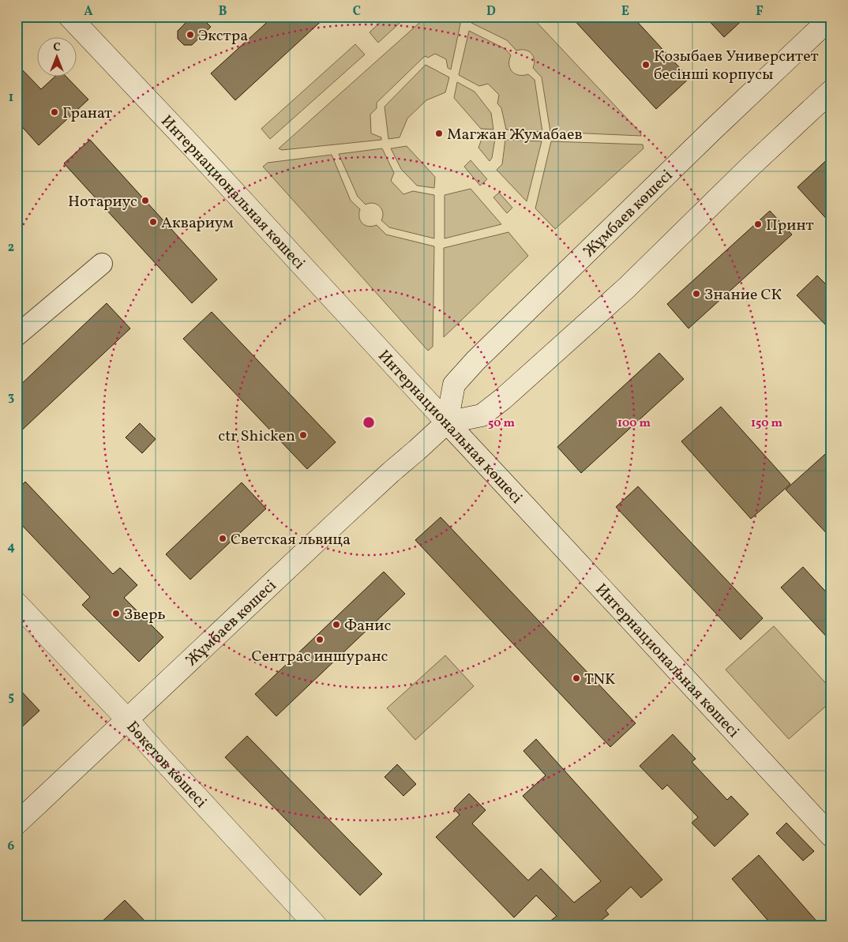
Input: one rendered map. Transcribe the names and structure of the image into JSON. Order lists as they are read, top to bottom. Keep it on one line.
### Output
{"streets":{"main road":["Интернациональная көшесі","Жұмбаев көшесі","Бөкетов көшесі"]},"crossings":[["Интернациональная көшесі","Жұмбаев көшесі"],["Жұмбаев көшесі","Бөкетов көшесі"]],"places":["Экстра","Қозыбаев Университет бесінші корпусы","Гранат","Магжан Жумабаев","Нотариус","Аквариум","Принт","Знание СК","ctr Shicken","Светская львица","Зверь","Фанис","Сентрас иншуранс","TNK"],"north":"top","grid":{"columns":["A","B","C","D","E","F"],"rows":["1","2","3","4","5","6"]},"rings":["50 m","100 m","150 m"]}
